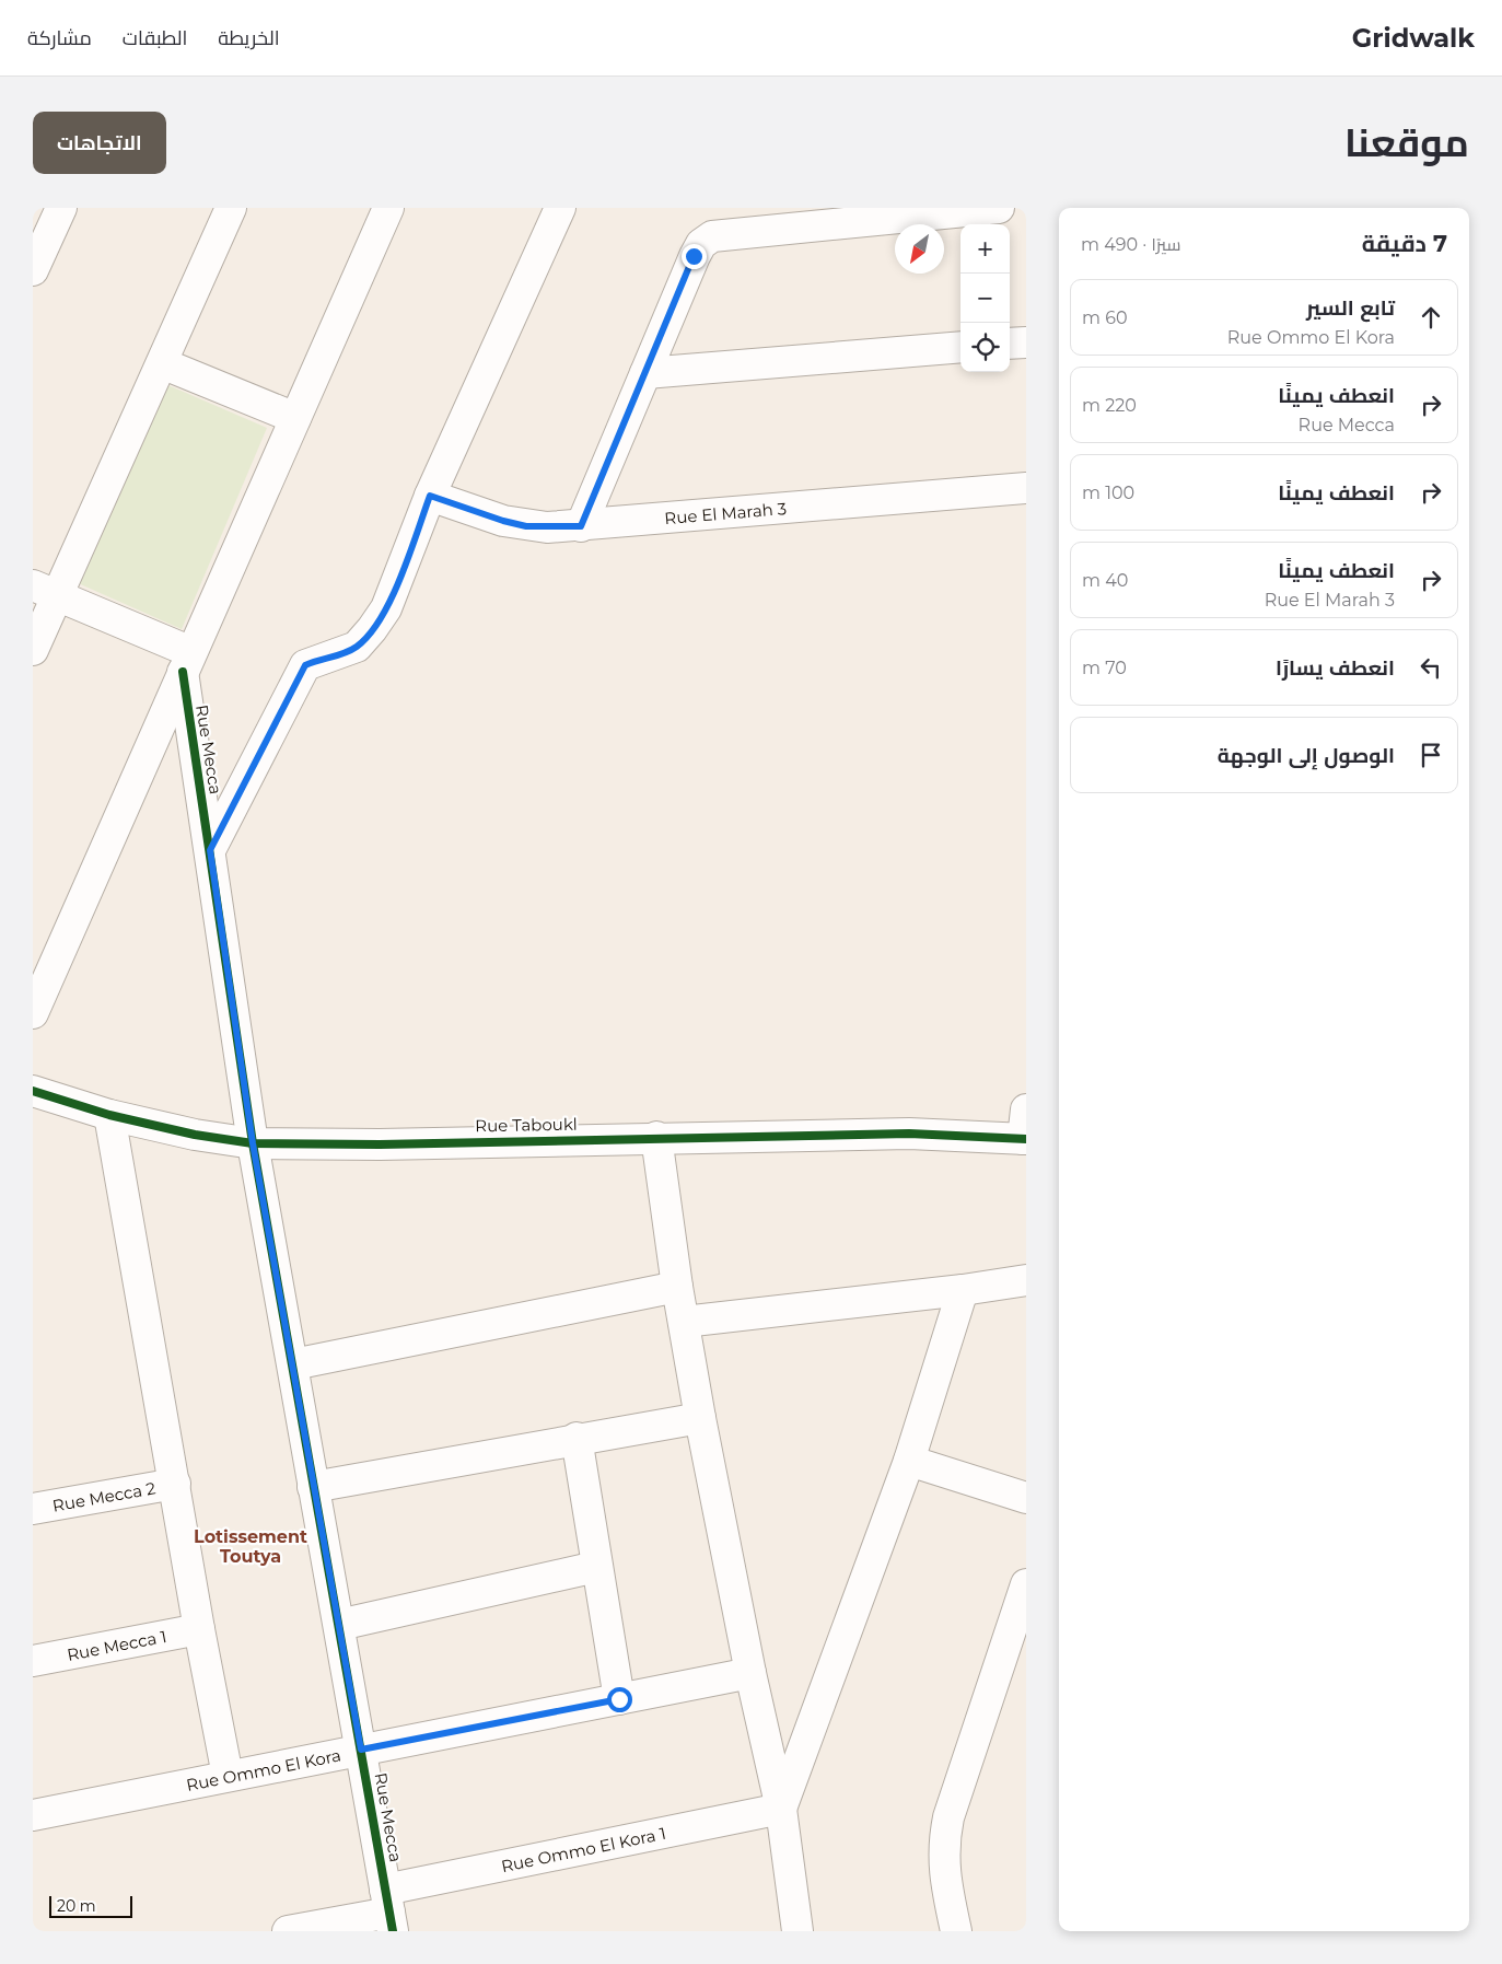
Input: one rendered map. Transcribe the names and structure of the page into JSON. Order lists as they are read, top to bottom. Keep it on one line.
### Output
{"streets":{"street":["Rue El Marah 3","Rue Mecca","Rue Taboukl","Rue Mecca 2","Rue Mecca 1","Rue Ommo El Kora","Rue Ommo El Kora 1"]},"crossings":[["Rue Mecca","Rue Taboukl"],["Rue Mecca","Rue Ommo El Kora"],["Rue Mecca","Rue Ommo El Kora 1"]],"districts":["Lotissement Toutya"],"scale_bar":"20 m","north":"bottom left","page":{"header":"Gridwalk","nav":["الخريطة","الطبقات","مشاركة"],"title":"موقعنا","buttons":"الاتجاهات","heading":["7 دقيقة","سيرًا · 490 m"],"map_buttons":["+","−"],"list":[["تابع السير","Rue Ommo El Kora","60 m"],["انعطف يمينًا","Rue Mecca","220 m"],["انعطف يمينًا","100 m"],["انعطف يمينًا","Rue El Marah 3","40 m"],["انعطف يسارًا","70 m"],"الوصول إلى الوجهة"],"scale":"20 m"}}
